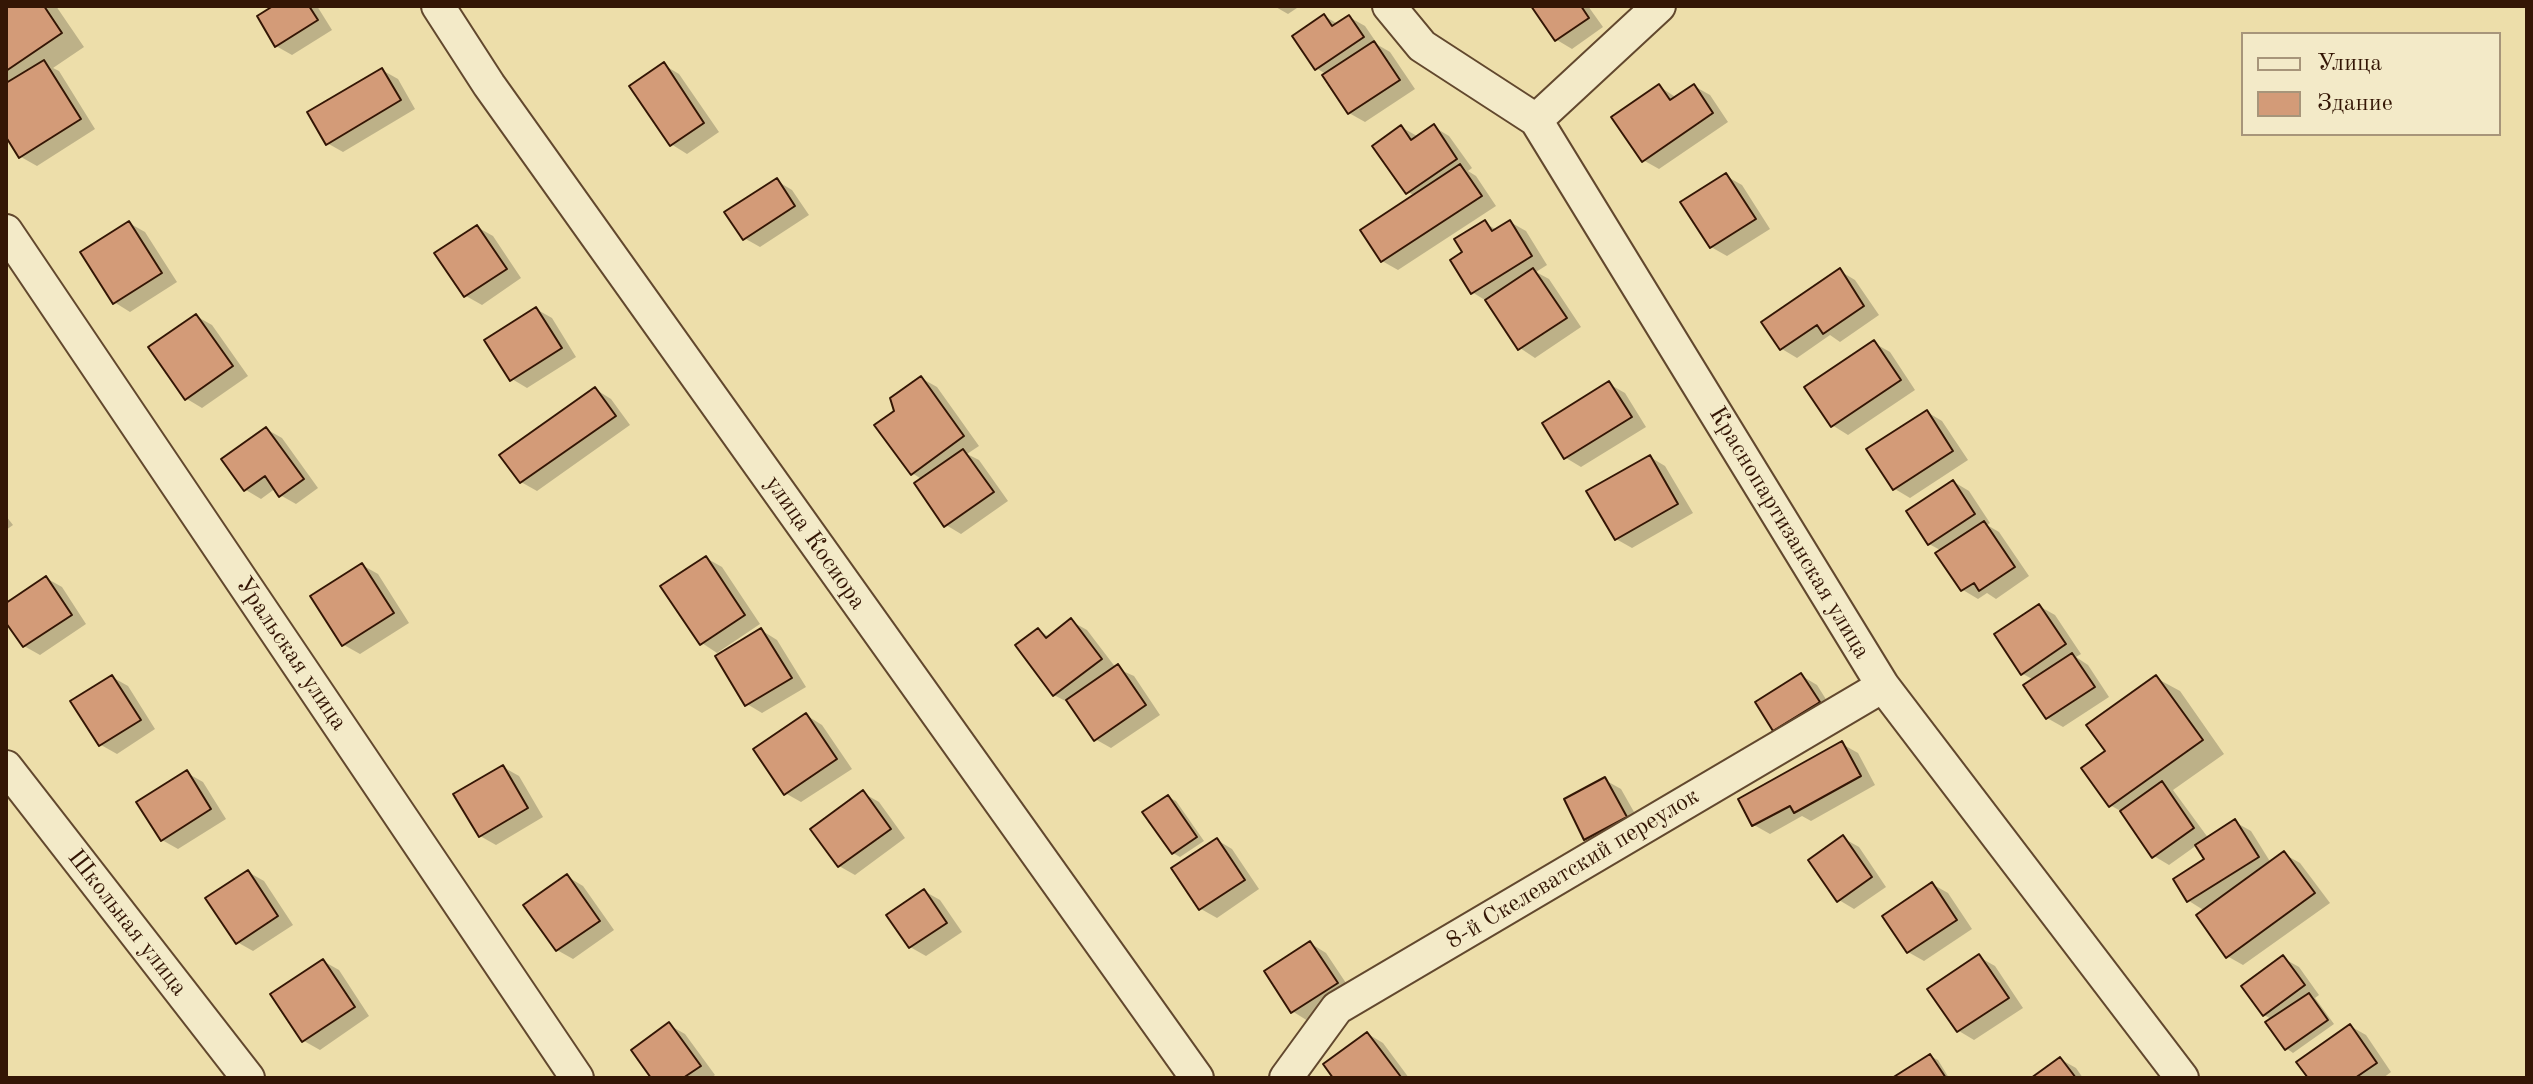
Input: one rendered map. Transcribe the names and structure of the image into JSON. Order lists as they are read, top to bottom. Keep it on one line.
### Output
{"streets":{"street":["Краснопартизанская улица","улица Косиора","Уральская улица","8-й Скелеватский переулок","Школьная улица"]},"crossings":[["Краснопартизанская улица","8-й Скелеватский переулок"]],"legend":["Улица","Здание"]}
